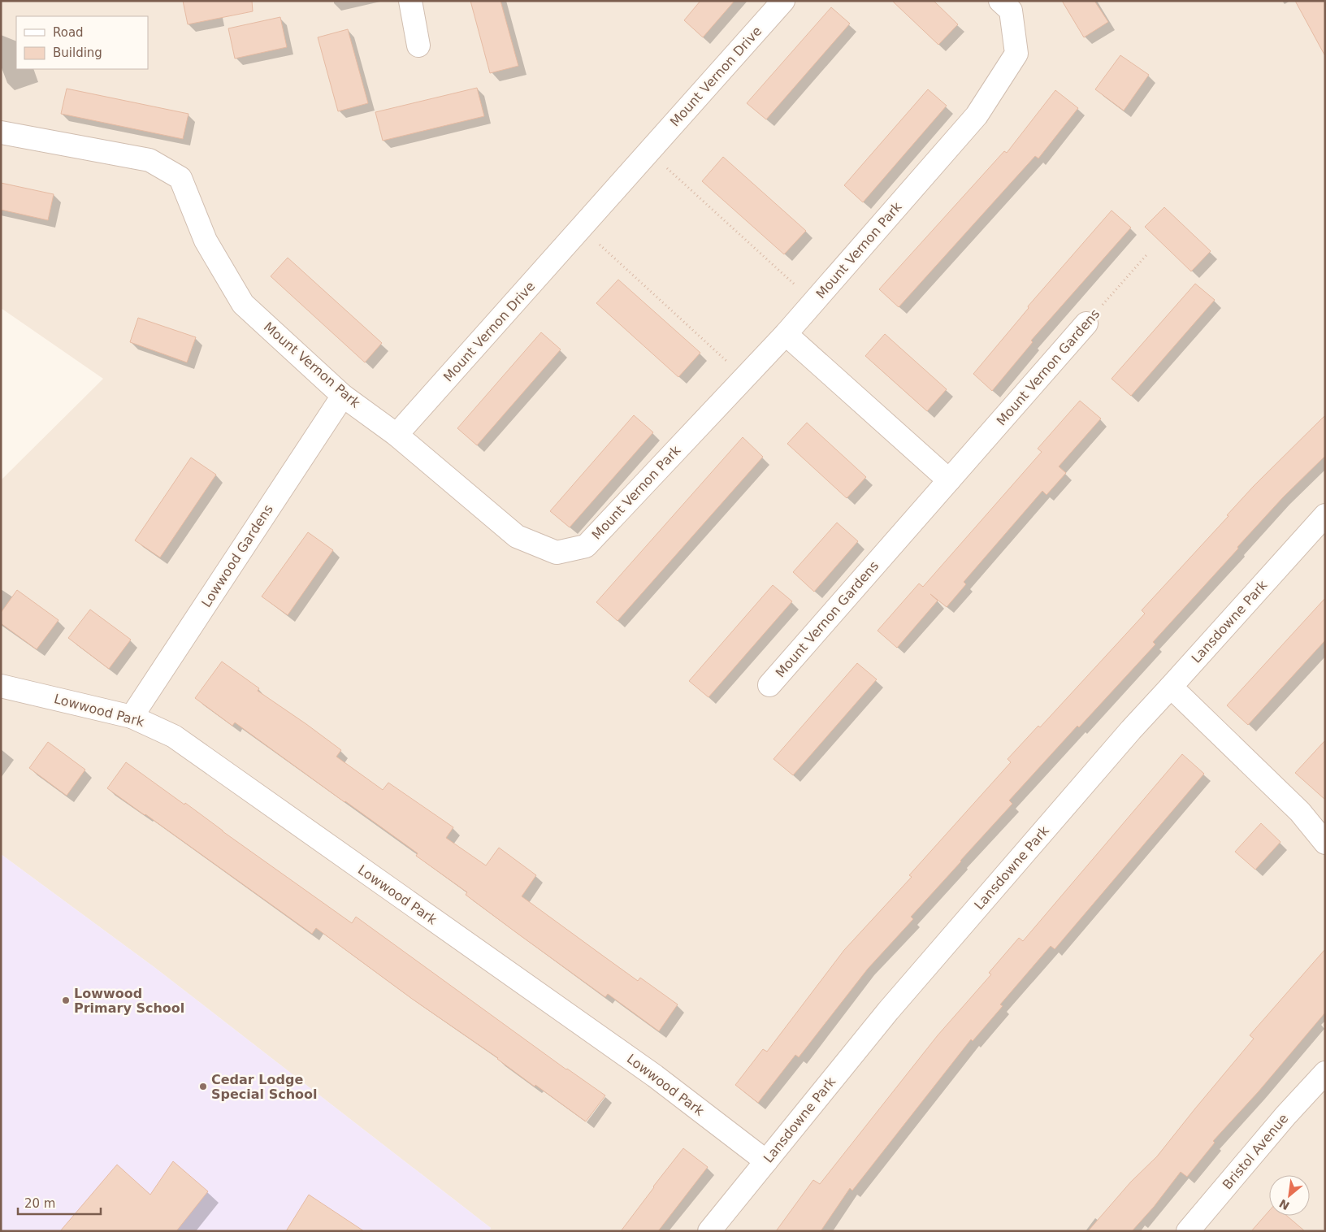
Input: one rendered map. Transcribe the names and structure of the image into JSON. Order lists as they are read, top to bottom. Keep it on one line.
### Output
{"streets":{"street":["Mount Vernon Drive","Mount Vernon Park","Mount Vernon Gardens","Lowwood Gardens","Lansdowne Park","Lowwood Park","Bristol Avenue"]},"crossings":[["Mount Vernon Drive","Mount Vernon Park"],["Mount Vernon Park","Lowwood Gardens"],["Lowwood Gardens","Lowwood Park"],["Lansdowne Park","Lowwood Park"]],"places":["Lowwood Primary School","Cedar Lodge Special School"],"legend":["Road","Building"],"scale_bar":"20 m","north":"bottom left"}
